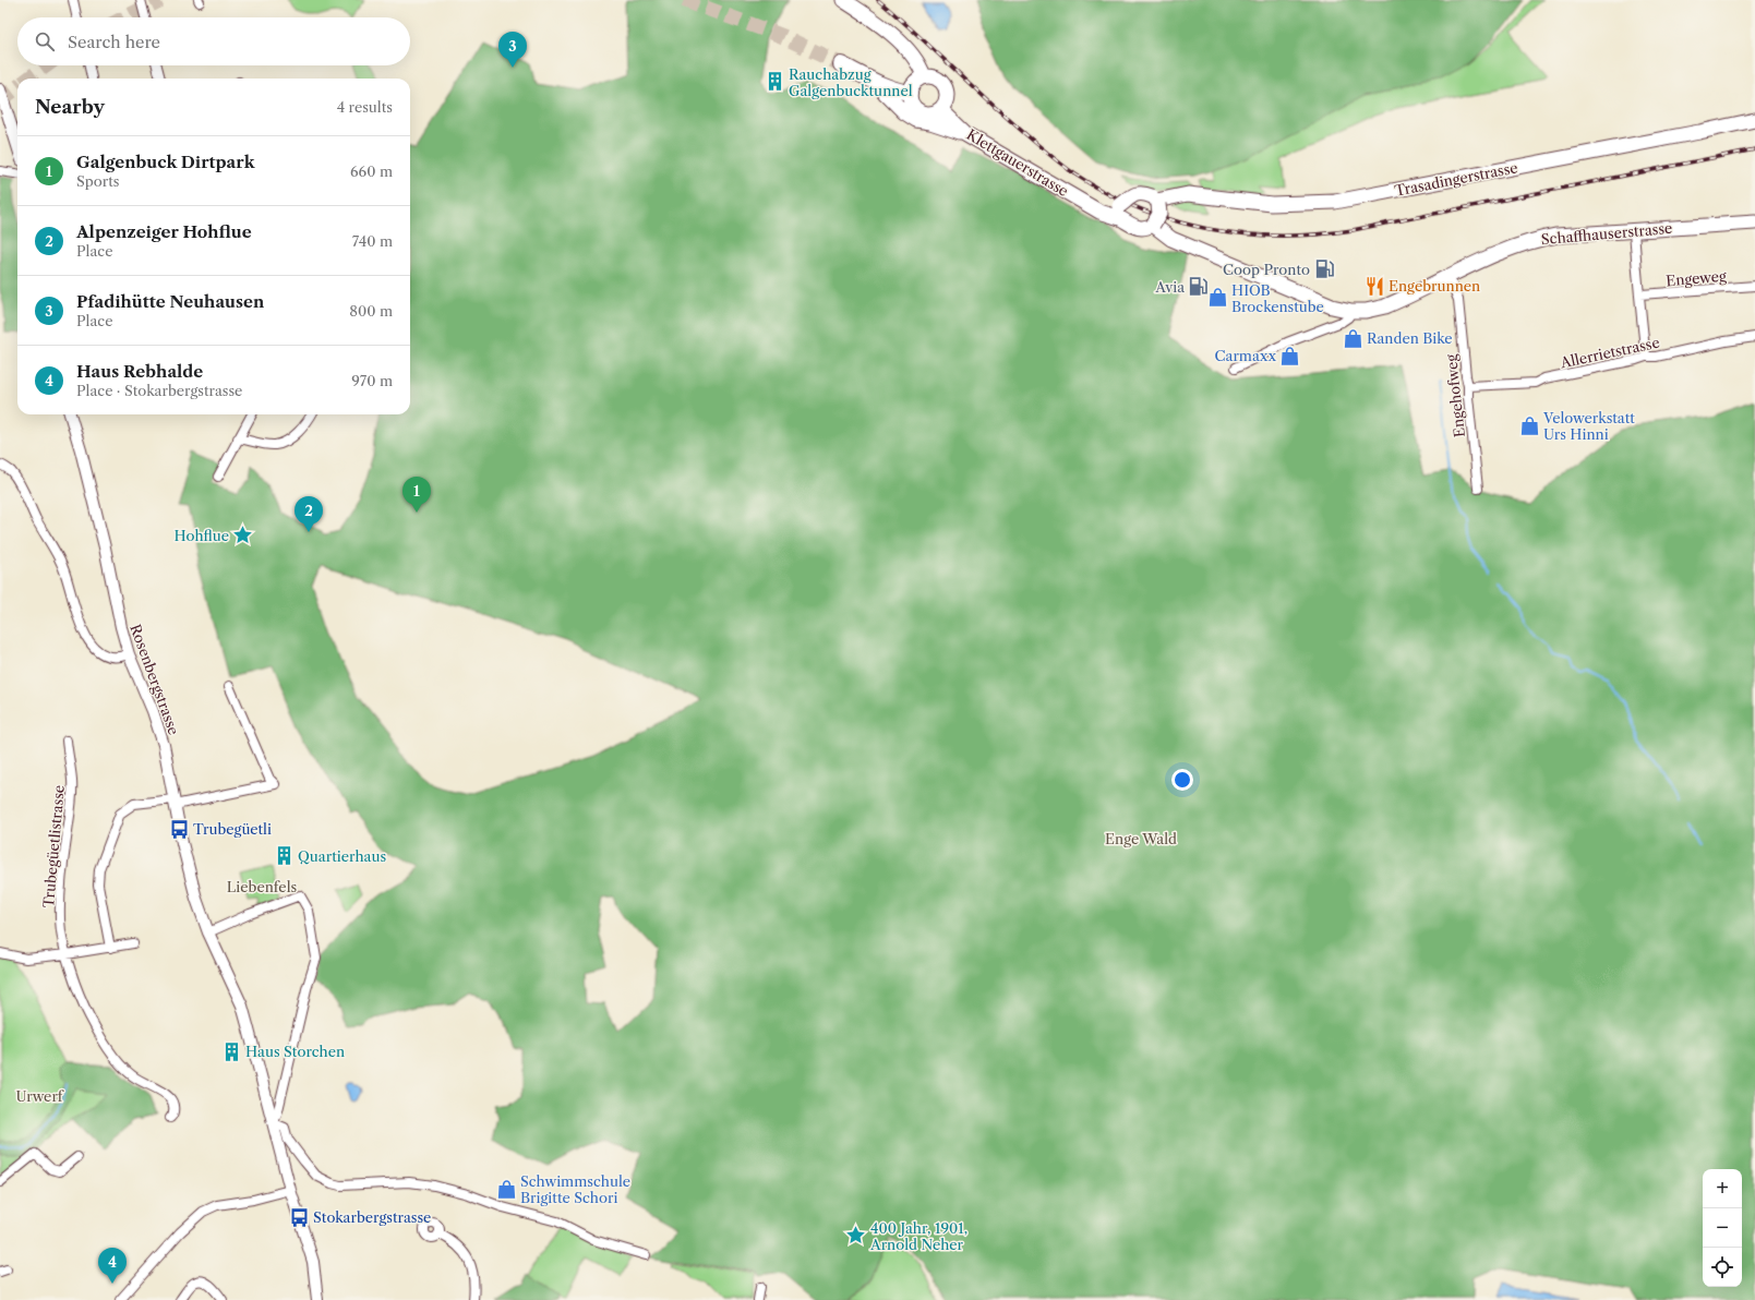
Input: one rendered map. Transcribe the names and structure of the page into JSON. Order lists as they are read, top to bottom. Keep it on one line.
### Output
{"streets":{"main road":["Klettgauerstrasse","Trasadingerstrasse","Schaffhauserstrasse"],"street":["Engeweg","Allerrietstrasse","Engehofweg","Rosenbergstrasse","Trubegüetlistrasse"]},"crossings":[["Klettgauerstrasse","Trasadingerstrasse"],["Klettgauerstrasse","Schaffhauserstrasse"],["Schaffhauserstrasse","Engehofweg"],["Allerrietstrasse","Engehofweg"]],"parks":["Enge Wald","Liebenfels","Urwerf"],"places":{"building":["Rauchabzug Galgenbucktunnel","Quartierhaus","Haus Storchen"],"fuel station":["Coop Pronto","Avia"],"restaurant":["Engebrunnen"],"shop":["HIOB Brockenstube","Randen Bike","Carmaxx","Velowerkstatt Urs Hinni","Schwimmschule Brigitte Schori"],"place":["Hohflue","400 Jahr, 1901, Arnold Neher"],"bus stop":["Trubegüetli","Stokarbergstrasse"]},"page":{"search":"Search here","pins":["3","1","2","4"],"heading":["Nearby","4 results"],"list":[{"mark":"1","name":"Galgenbuck Dirtpark","note":"Sports","value":"660 m"},{"mark":"2","name":"Alpenzeiger Hohflue","note":"Place","value":"740 m"},{"mark":"3","name":"Pfadihütte Neuhausen","note":"Place","value":"800 m"},{"mark":"4","name":"Haus Rebhalde","note":"Place · Stokarbergstrasse","value":"970 m"}],"map_buttons":["+","−"]}}
